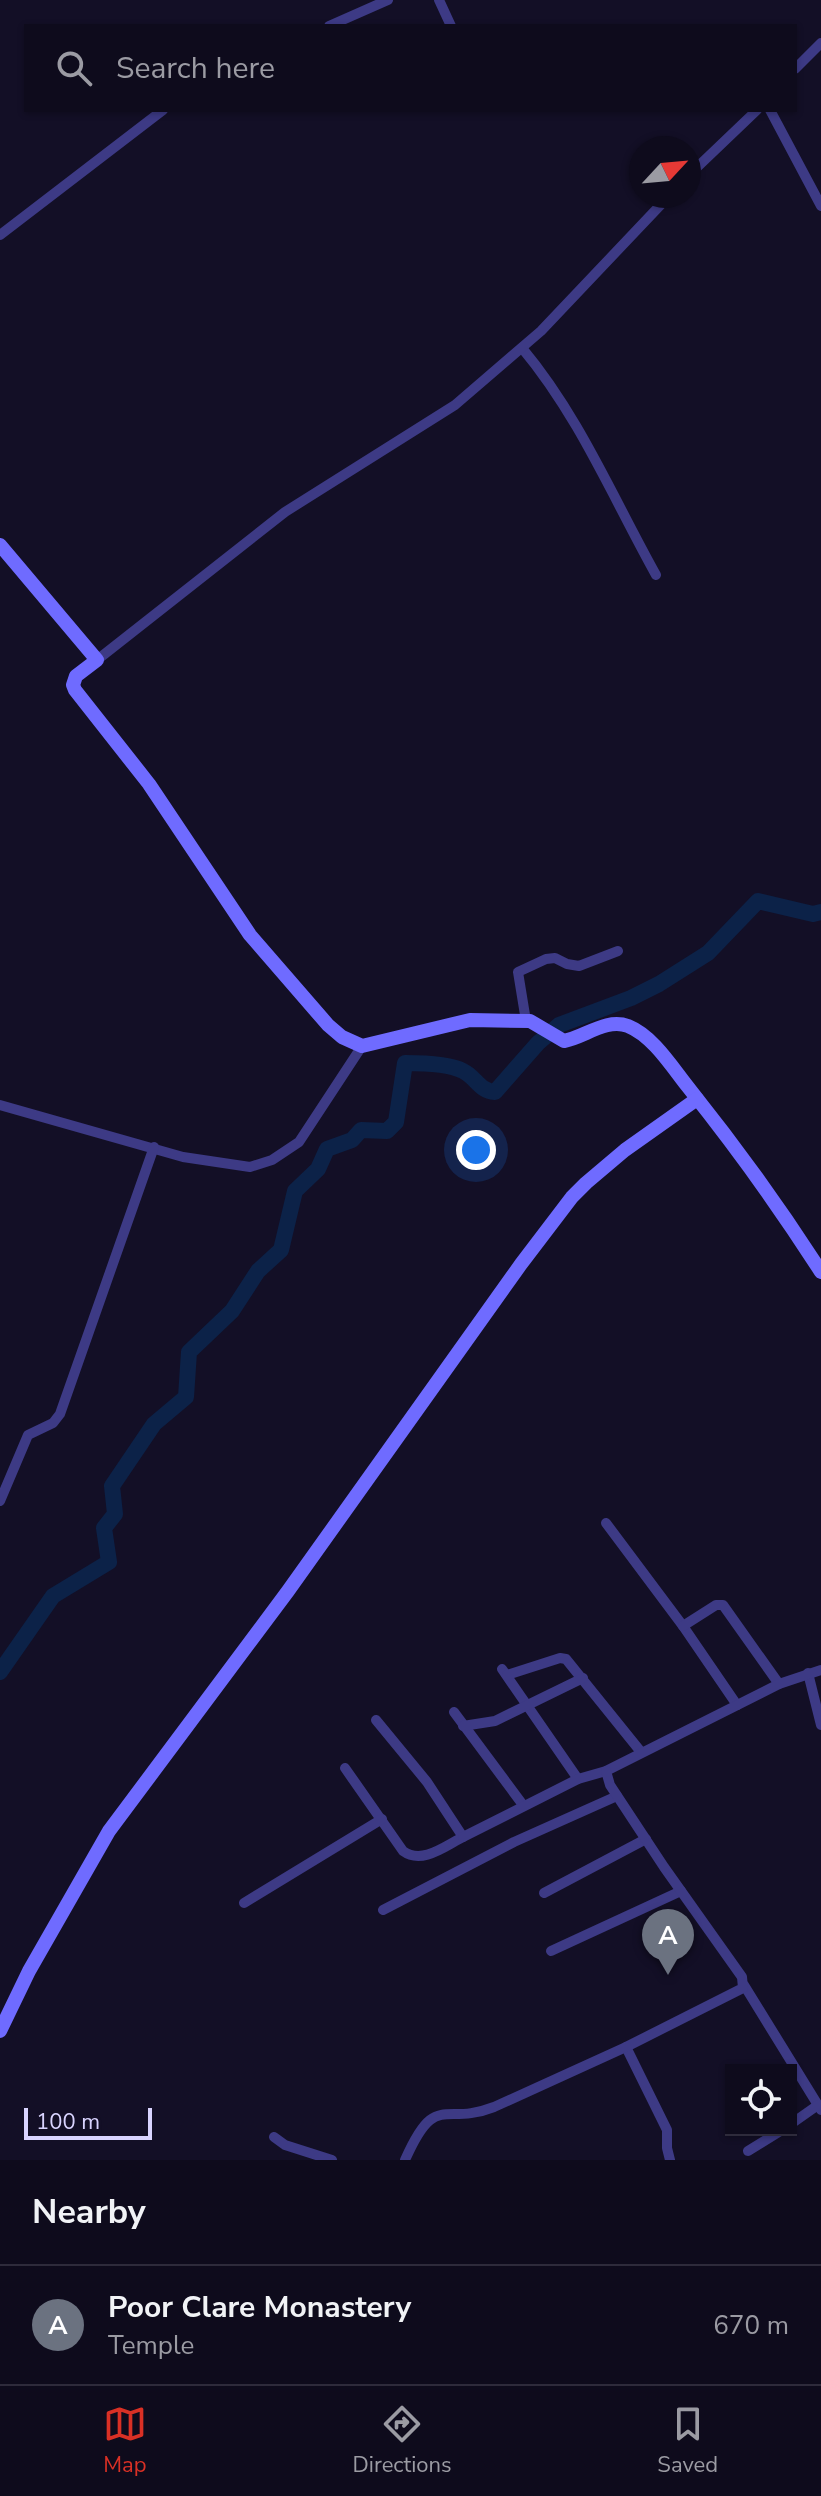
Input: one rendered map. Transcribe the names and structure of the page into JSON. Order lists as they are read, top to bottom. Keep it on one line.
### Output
{"scale_bar":"100 m","north":"top right","page":{"search":"Search here","pins":"A","scale":"100 m","heading":"Nearby","list":[{"mark":"A","name":"Poor Clare Monastery","note":"Temple","value":"670 m"}],"nav":["Map","Directions","Saved"]}}
